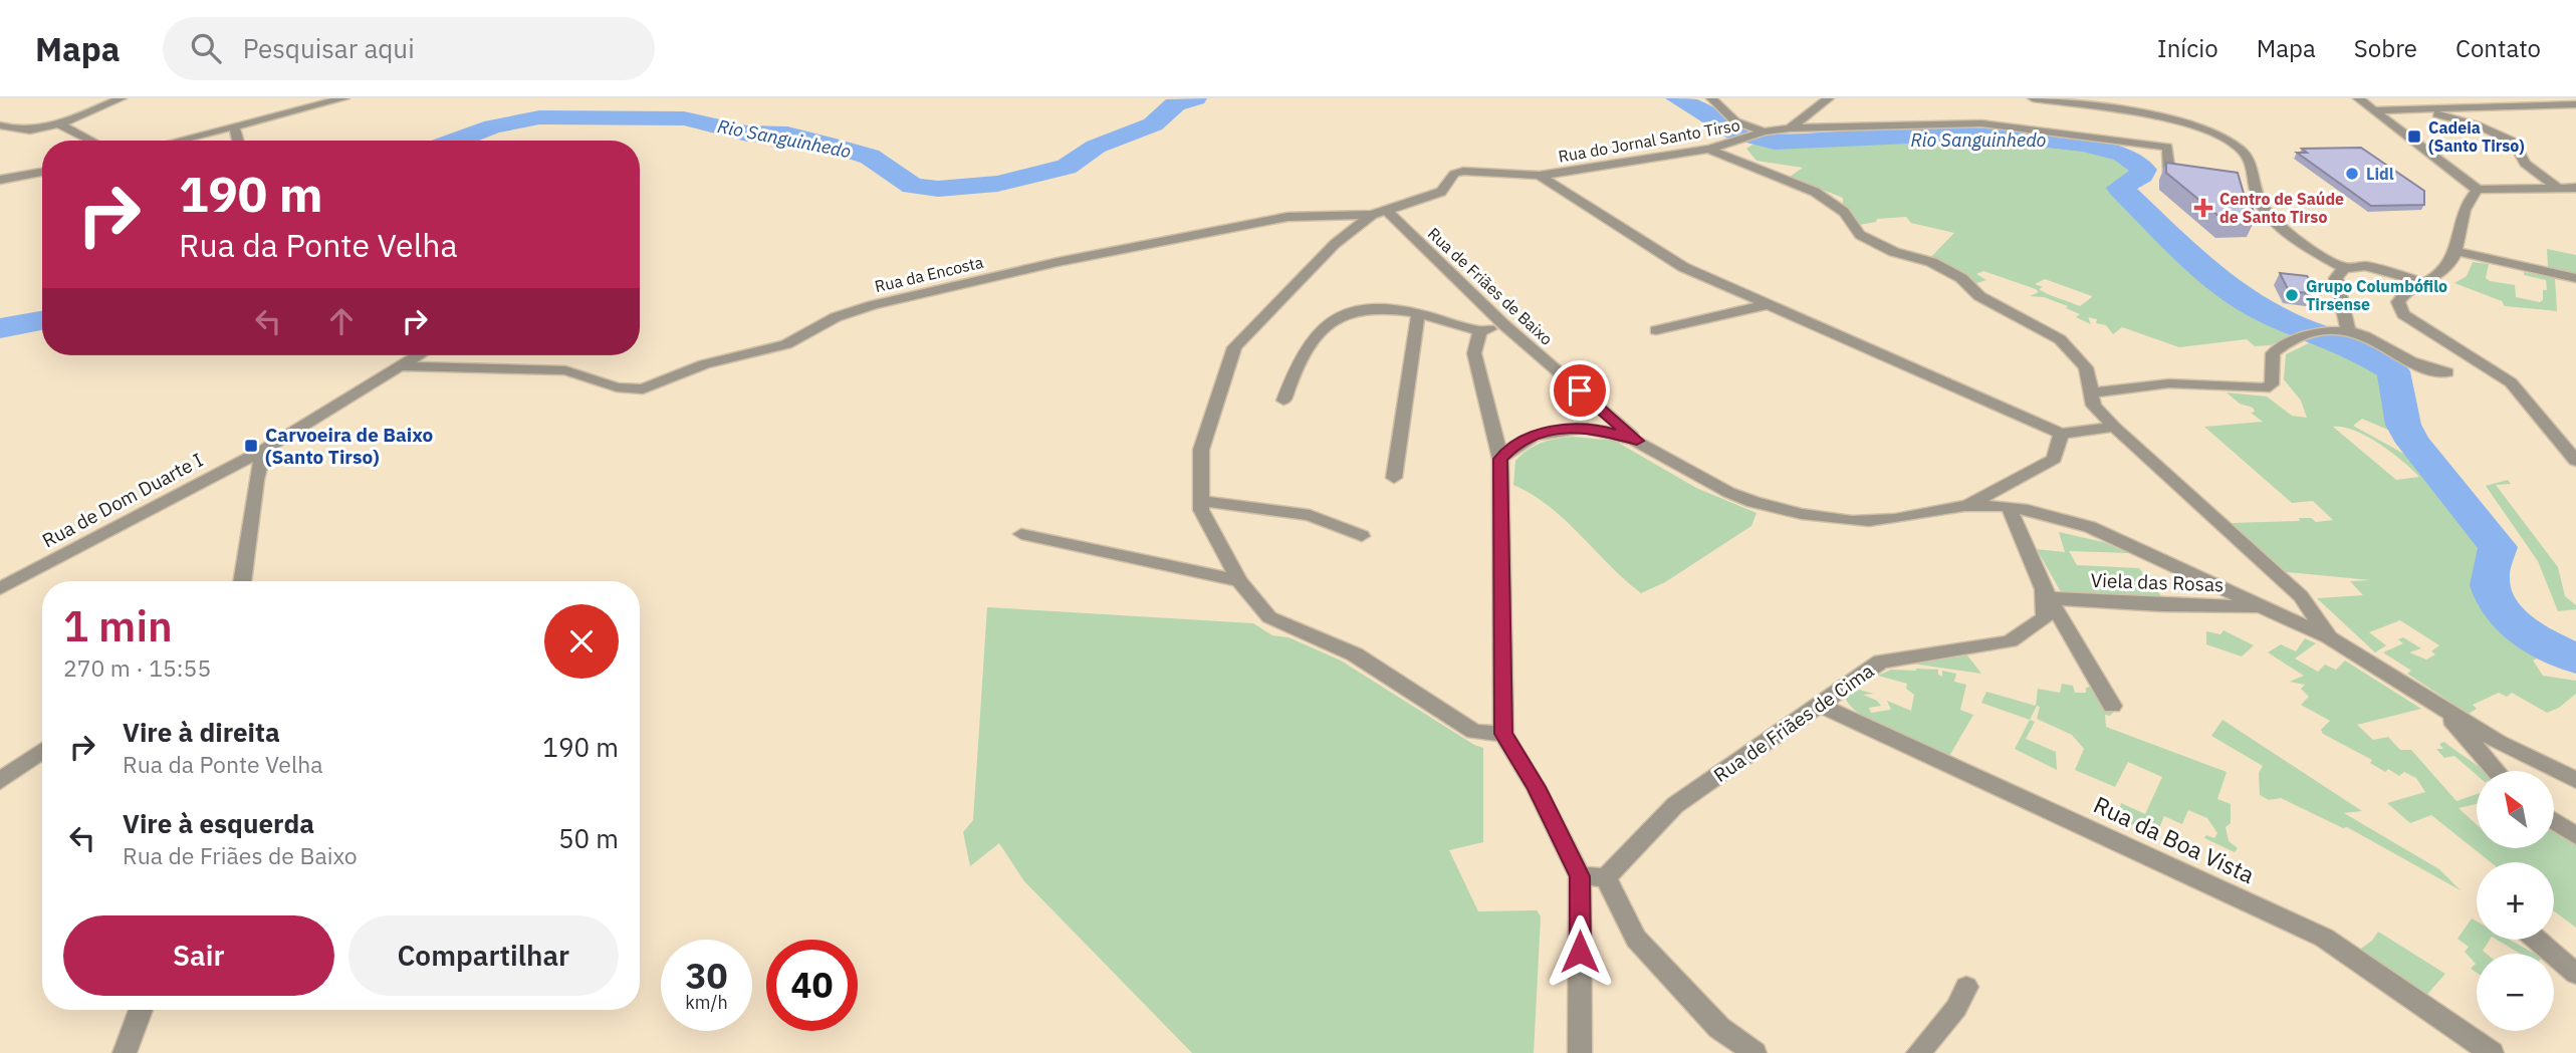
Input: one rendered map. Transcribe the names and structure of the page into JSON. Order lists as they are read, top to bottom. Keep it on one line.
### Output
{"streets":{"street":["Rua do Jornal Santo Tirso","Rua da Encosta","Rua de Friães de Baixo","Rua de Dom Duarte I","Viela das Rosas","Rua de Friães de Cima","Rua da Boa Vista"]},"crossings":[["Rua do Jornal Santo Tirso","Rua da Encosta"],["Rua da Encosta","Rua de Friães de Baixo"],["Rua da Encosta","Rua de Dom Duarte I"],["Viela das Rosas","Rua de Friães de Cima"],["Rua de Friães de Cima","Rua da Boa Vista"]],"water":["Rio Sanguinhedo"],"places":{"transit":["Cadeia (Santo Tirso)","Carvoeira de Baixo (Santo Tirso)"],"other":["Lidl","Grupo Columbófilo Tirsense"],"health":["Centro de Saúde de Santo Tirso"]},"north":"top left","page":{"header":"Mapa","search":"Pesquisar aqui","nav":["Início","Mapa","Sobre","Contato"],"turn":["190 m","Rua da Ponte Velha"],"heading":["1 min","270 m · 15:55"],"list":[{"name":"Vire à direita","note":"Rua da Ponte Velha","value":"190 m"},{"name":"Vire à esquerda","note":"Rua de Friães de Baixo","value":"50 m"}],"map_buttons":["+","−"],"buttons":["Sair","Compartilhar"],"speed":"30 km/h","limit":"40"}}
